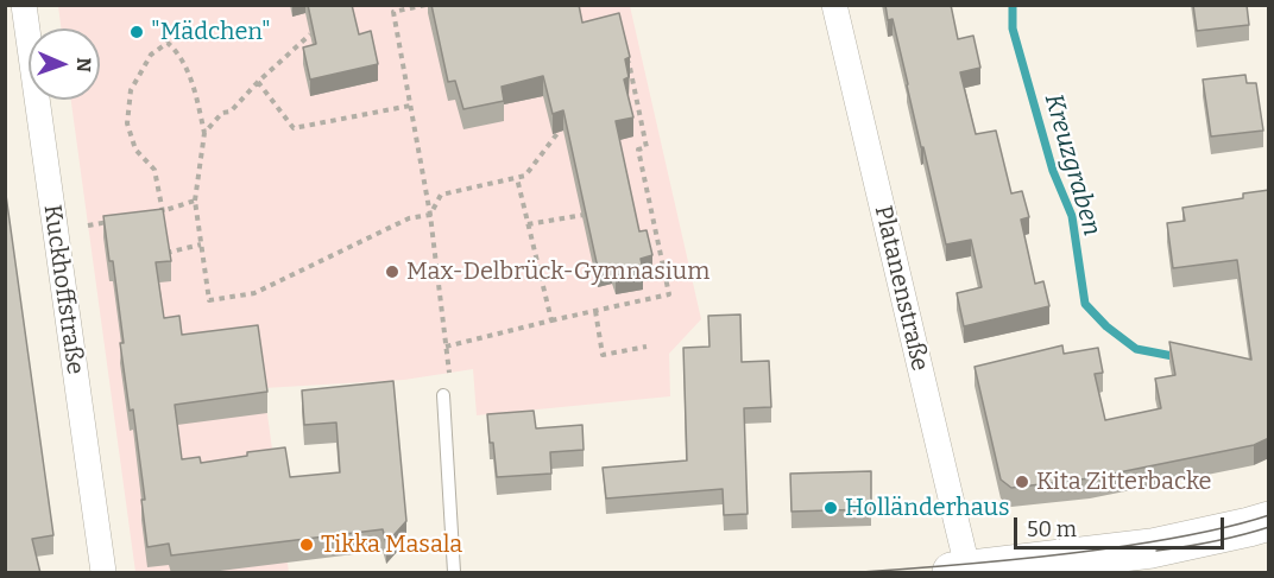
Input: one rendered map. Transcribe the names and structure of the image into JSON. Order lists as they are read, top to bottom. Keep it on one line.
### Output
{"streets":{"street":["Platanenstraße","Kuckhoffstraße"]},"water":["Kreuzgraben"],"places":["\"Mädchen\"","Max-Delbrück-Gymnasium","Kita Zitterbacke","Holländerhaus","Tikka Masala"],"scale_bar":"50 m","north":"right"}
